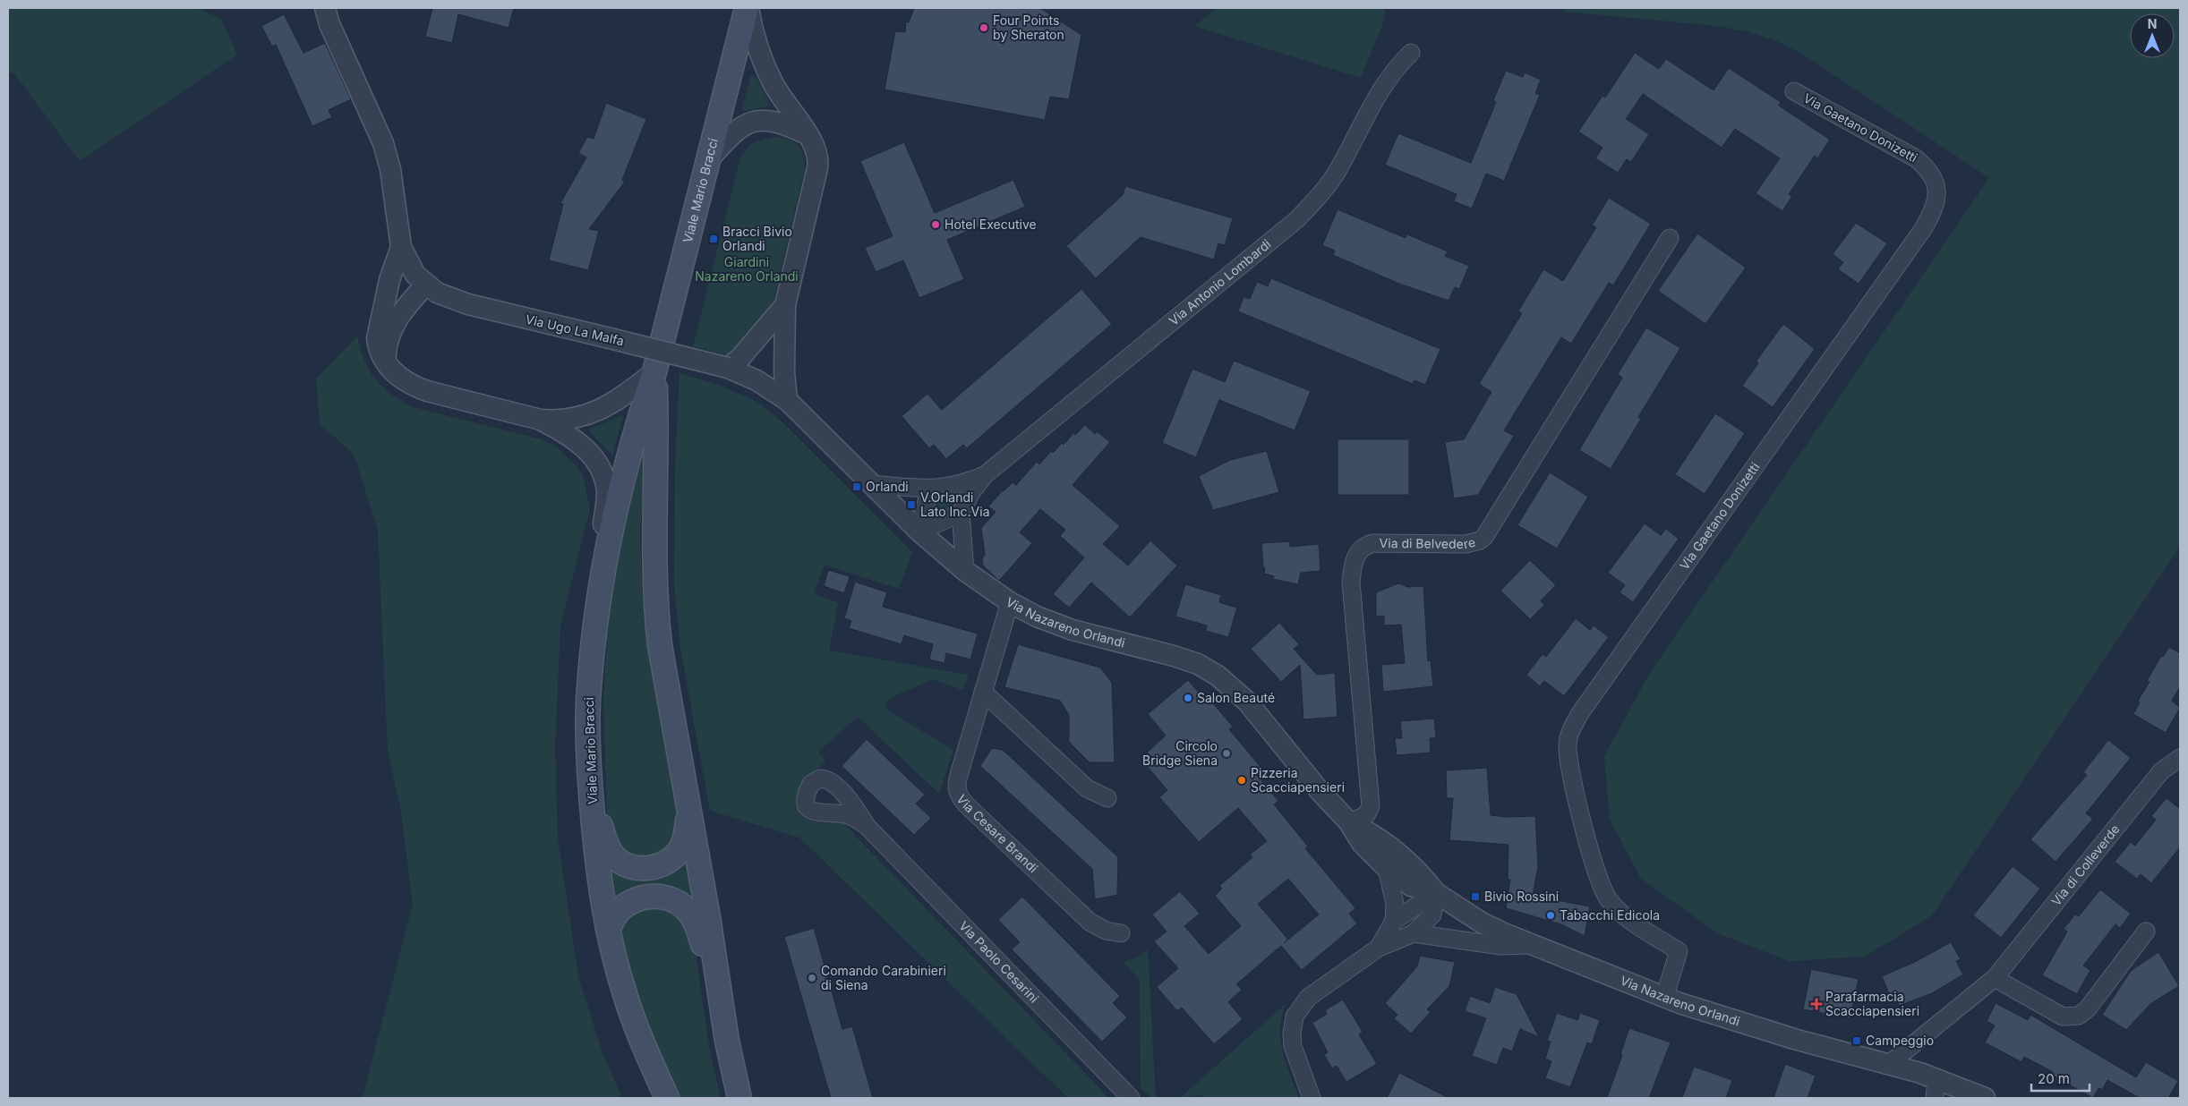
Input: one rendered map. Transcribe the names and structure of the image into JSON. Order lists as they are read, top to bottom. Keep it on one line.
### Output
{"streets":{"main road":["Viale Mario Bracci"],"street":["Via Gaetano Donizetti","Via Antonio Lombardi","Via Ugo La Malfa","Via di Belvedere","Via Nazareno Orlandi","Via Cesare Brandi","Via di Colleverde","Via Paolo Cesarini"]},"crossings":[["Via Gaetano Donizetti","Via Nazareno Orlandi"],["Viale Mario Bracci","Via Ugo La Malfa"],["Via Antonio Lombardi","Via Nazareno Orlandi"],["Via Ugo La Malfa","Via Nazareno Orlandi"],["Via di Belvedere","Via Nazareno Orlandi"],["Via Nazareno Orlandi","Via Cesare Brandi"],["Via Nazareno Orlandi","Via di Colleverde"]],"parks":["Giardini Nazareno Orlandi"],"places":{"other":["Four Points by Sheraton","Hotel Executive","Salon Beauté","Circolo Bridge Siena","Pizzeria Scacciapensieri","Tabacchi Edicola","Comando Carabinieri di Siena"],"transit":["Bracci Bivio Orlandi","Orlandi","V.Orlandi Lato Inc.Via","Bivio Rossini","Campeggio"],"health":["Parafarmacia Scacciapensieri"]},"scale_bar":"20 m","north":"top"}
